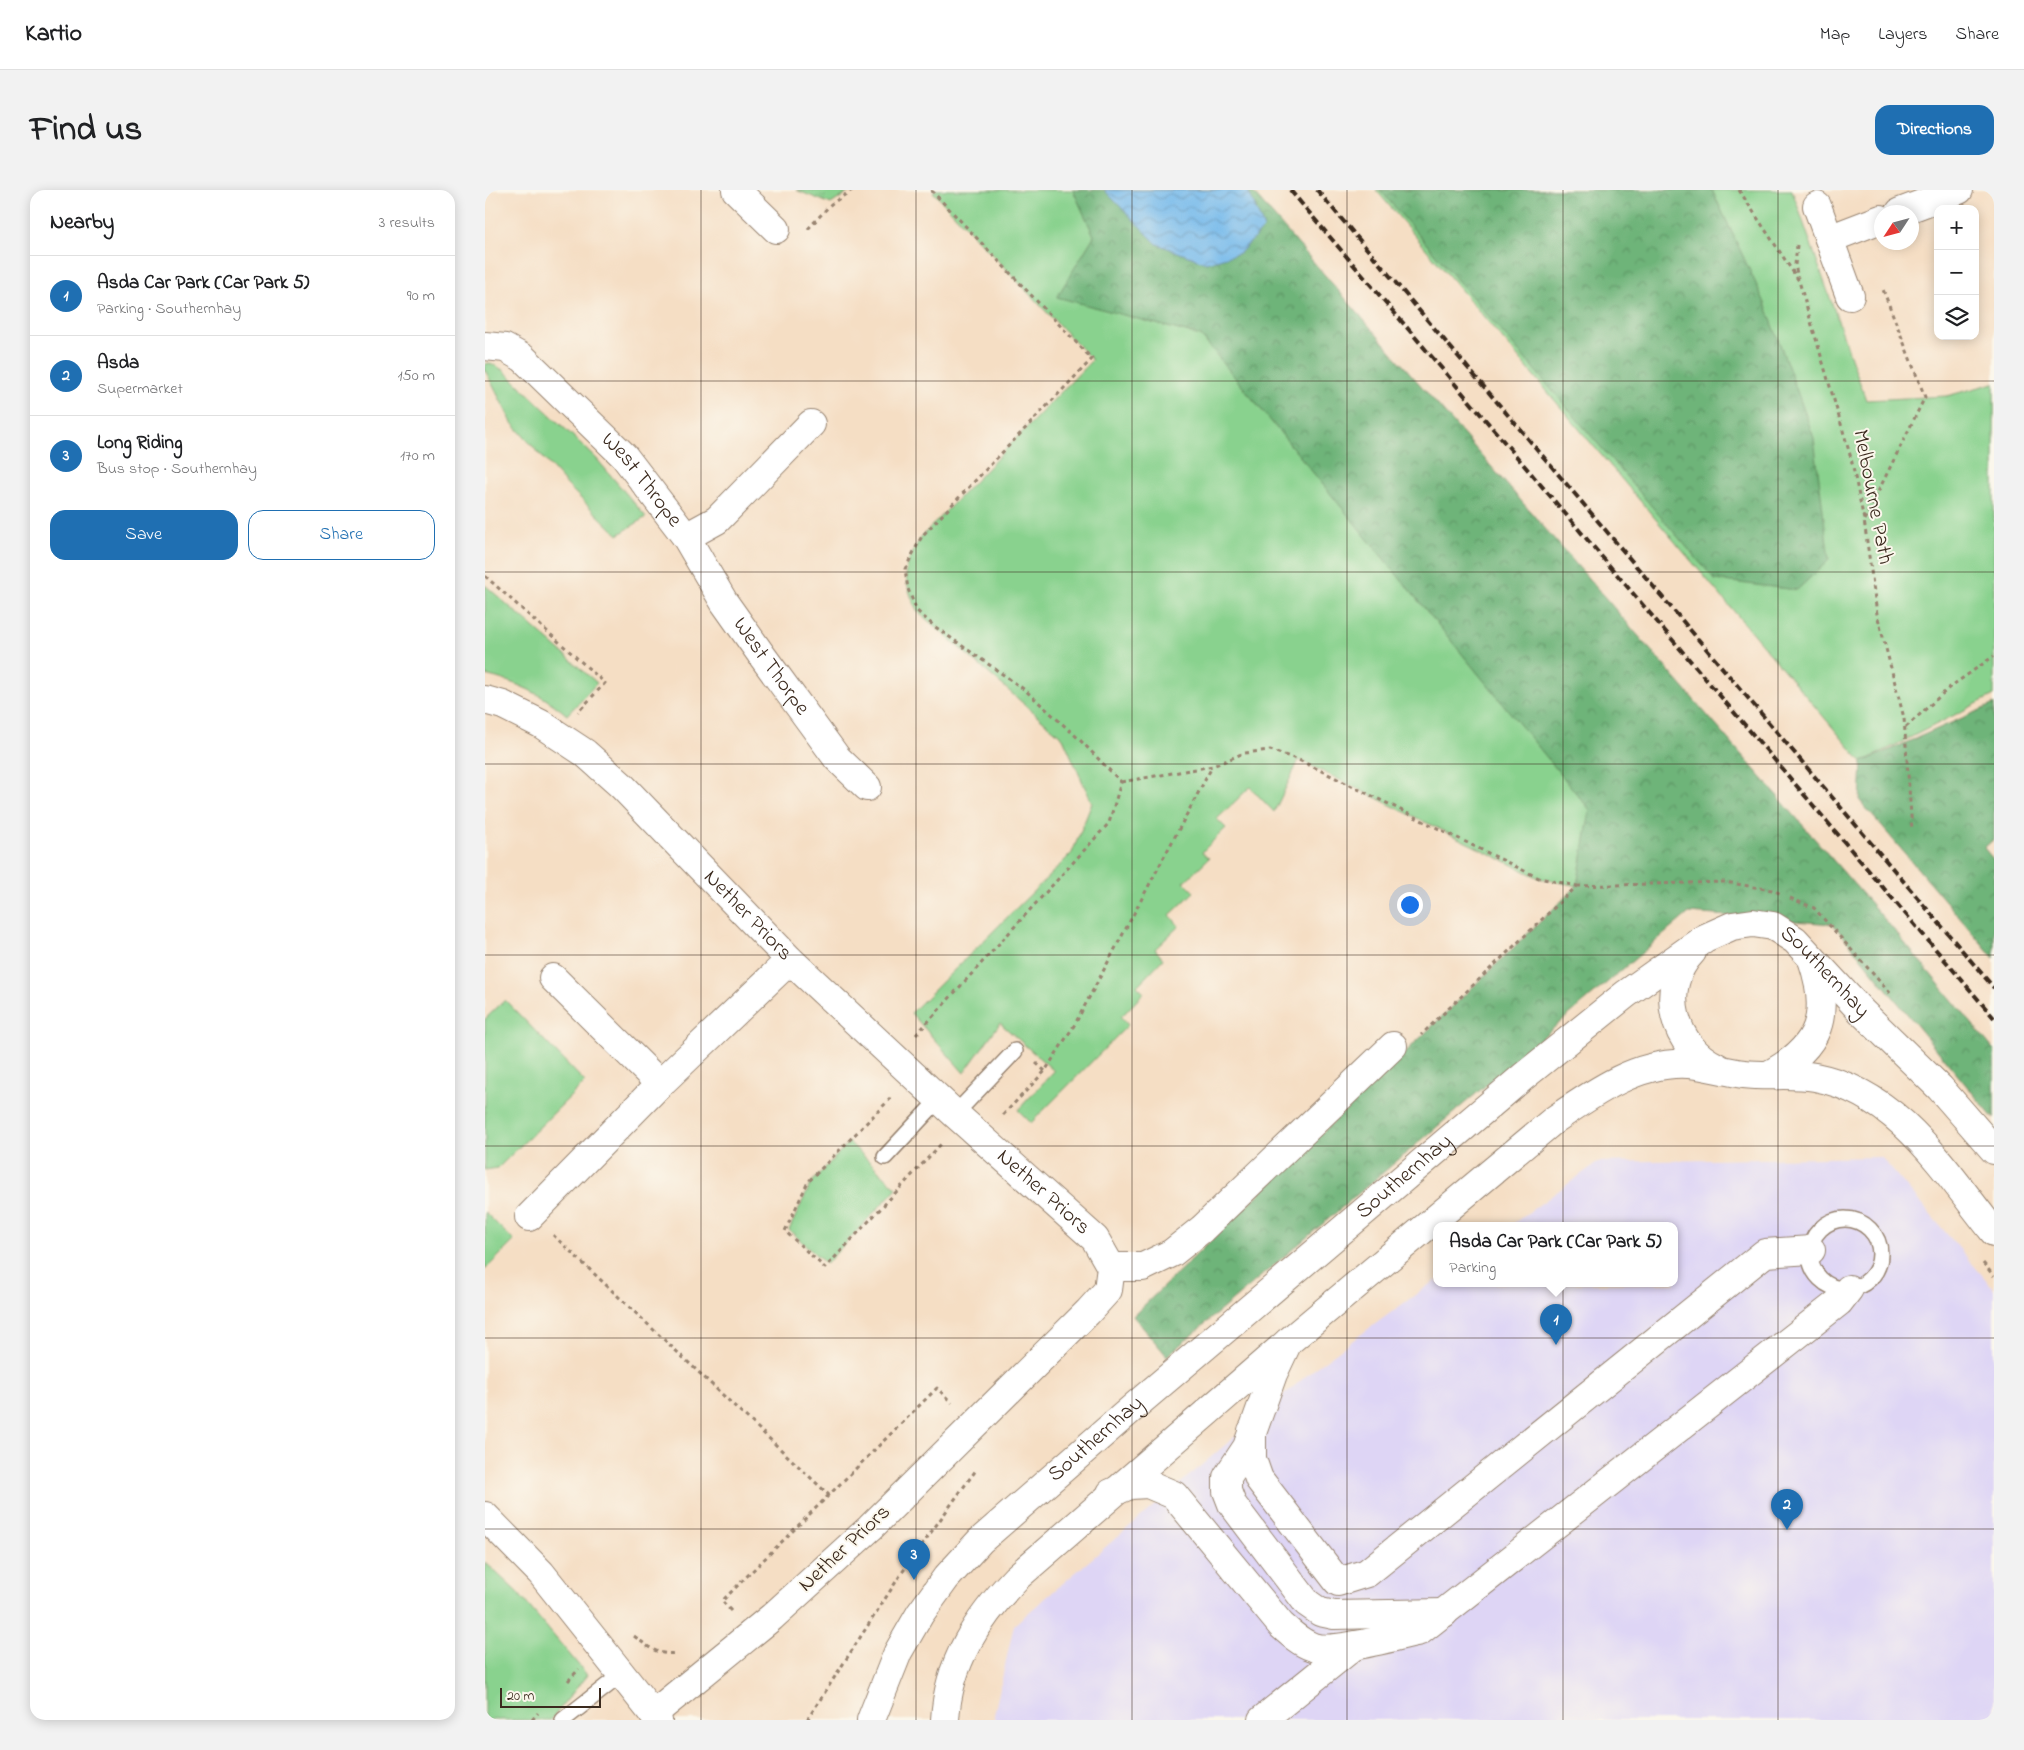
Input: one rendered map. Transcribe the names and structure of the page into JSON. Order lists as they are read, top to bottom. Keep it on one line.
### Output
{"streets":{"street":["West Thrope","West Thorpe","Nether Priors","Southernhay"],"path":["Melbourne Path"]},"crossings":[["West Thrope","West Thorpe"]],"scale_bar":"20 m","north":"bottom left","page":{"header":"Kartio","nav":["Map","Layers","Share"],"title":"Find us","buttons":["Directions",["Save","Share"]],"heading":["Nearby","3 results"],"map_buttons":["+","−"],"list":[{"mark":"1","name":"Asda Car Park (Car Park 5)","note":"Parking · Southernhay","value":"90 m"},{"mark":"2","name":"Asda","note":"Supermarket","value":"150 m"},{"mark":"3","name":"Long Riding","note":"Bus stop · Southernhay","value":"170 m"}],"popup":["Asda Car Park (Car Park 5)","Parking"],"pins":["1","2","3"],"scale":"20 m"}}
